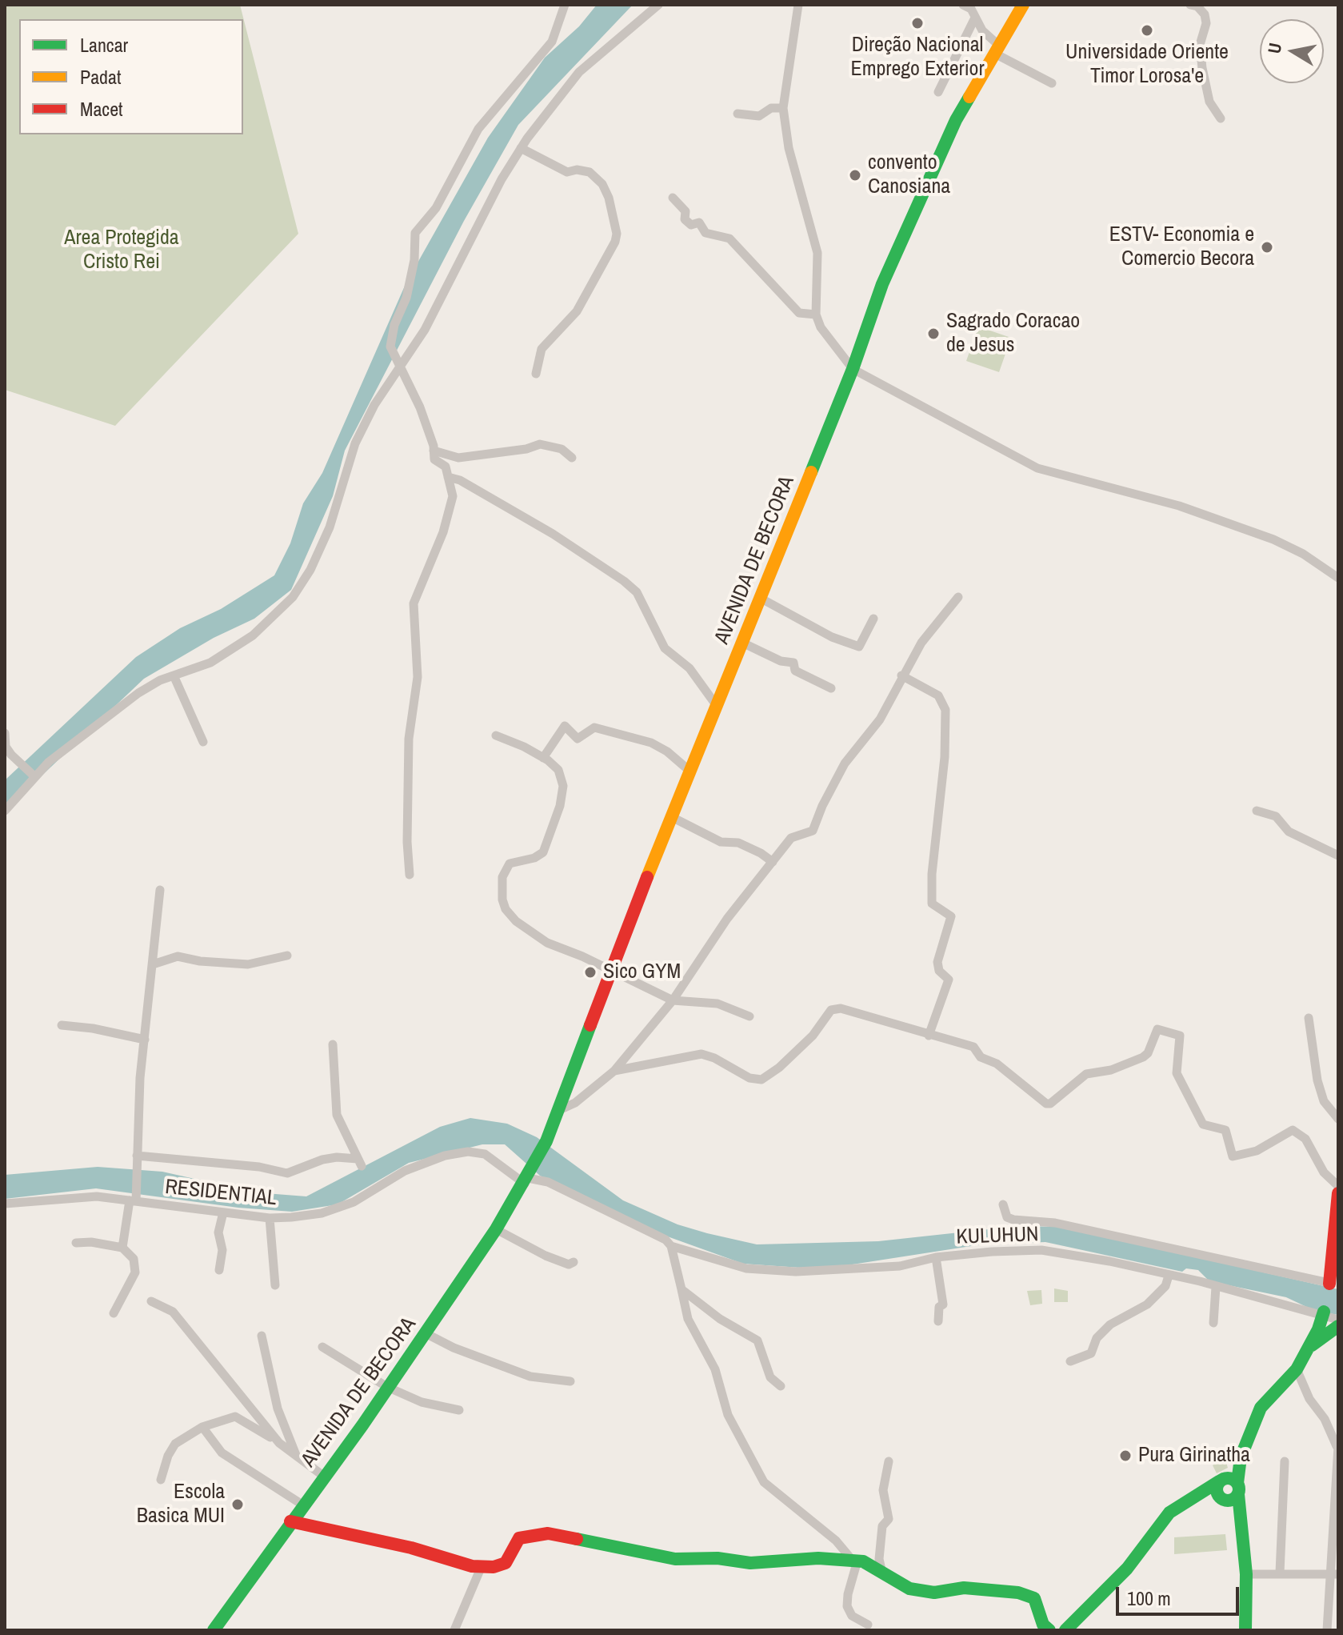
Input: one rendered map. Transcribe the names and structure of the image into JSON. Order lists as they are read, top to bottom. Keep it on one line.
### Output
{"streets":{"main road":["AVENIDA DE BECORA"],"street":["RESIDENTIAL","KULUHUN"]},"crossings":[["AVENIDA DE BECORA","RESIDENTIAL"],["RESIDENTIAL","KULUHUN"]],"parks":["Area Protegida Cristo Rei"],"places":["Direção Nacional Emprego Exterior","Universidade Oriente Timor Lorosa'e","convento Canosiana","ESTV- Economia e Comercio Becora","Sagrado Coracao de Jesus","Sico GYM","Pura Girinatha","Escola Basica MUI"],"legend":["Lancar","Padat","Macet"],"scale_bar":"100 m","north":"left"}
